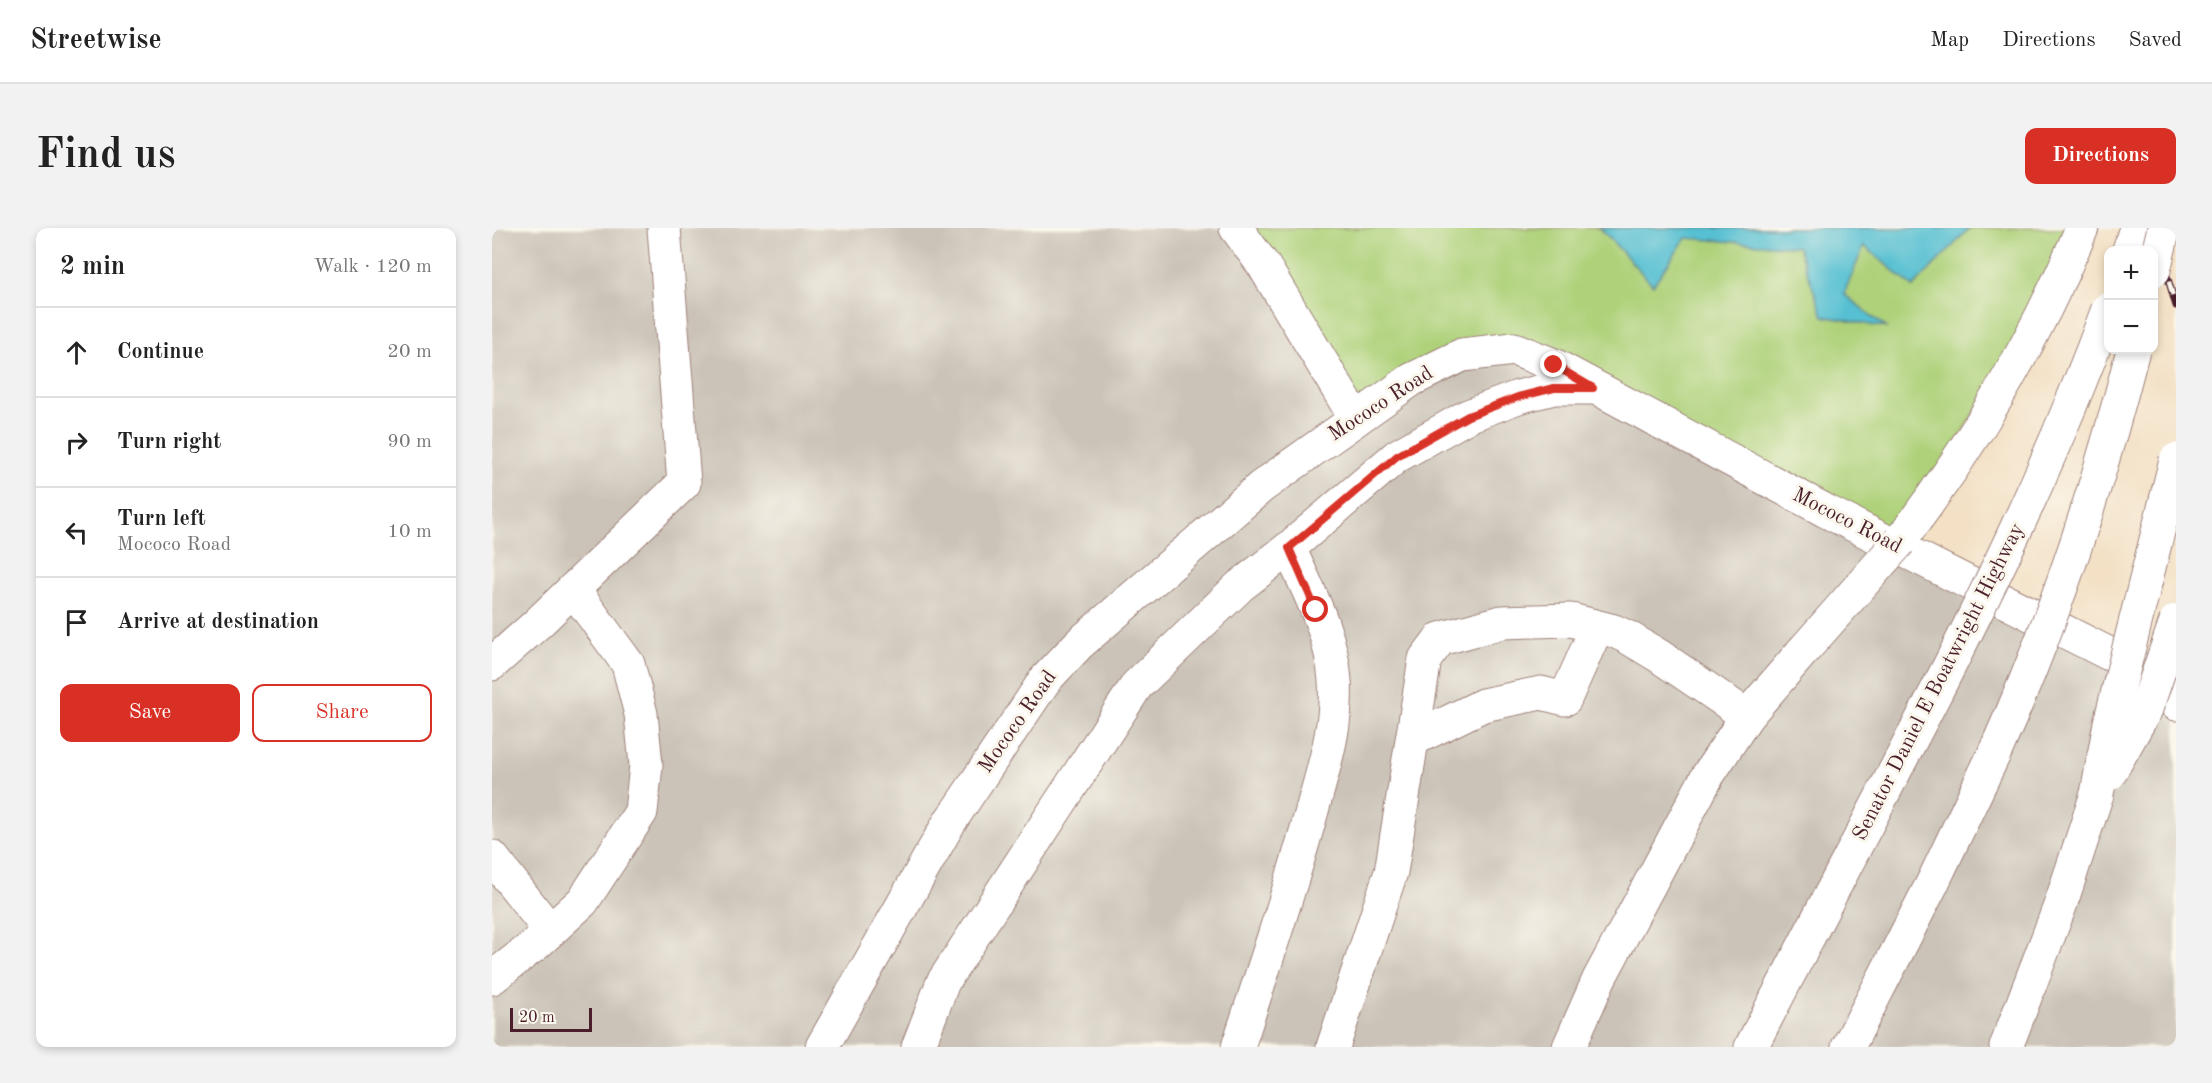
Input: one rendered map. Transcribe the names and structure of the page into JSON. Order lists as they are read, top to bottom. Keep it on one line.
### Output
{"streets":{"main road":["Mococo Road","Senator Daniel E Boatwright Highway"]},"scale_bar":"20 m","page":{"header":"Streetwise","nav":["Map","Directions","Saved"],"buttons":["Directions",["Save","Share"]],"title":"Find us","heading":["2 min","Walk · 120 m"],"map_buttons":["+","−"],"list":[["Continue","20 m"],["Turn right","90 m"],["Turn left","Mococo Road","10 m"],"Arrive at destination"],"scale":"20 m"}}
